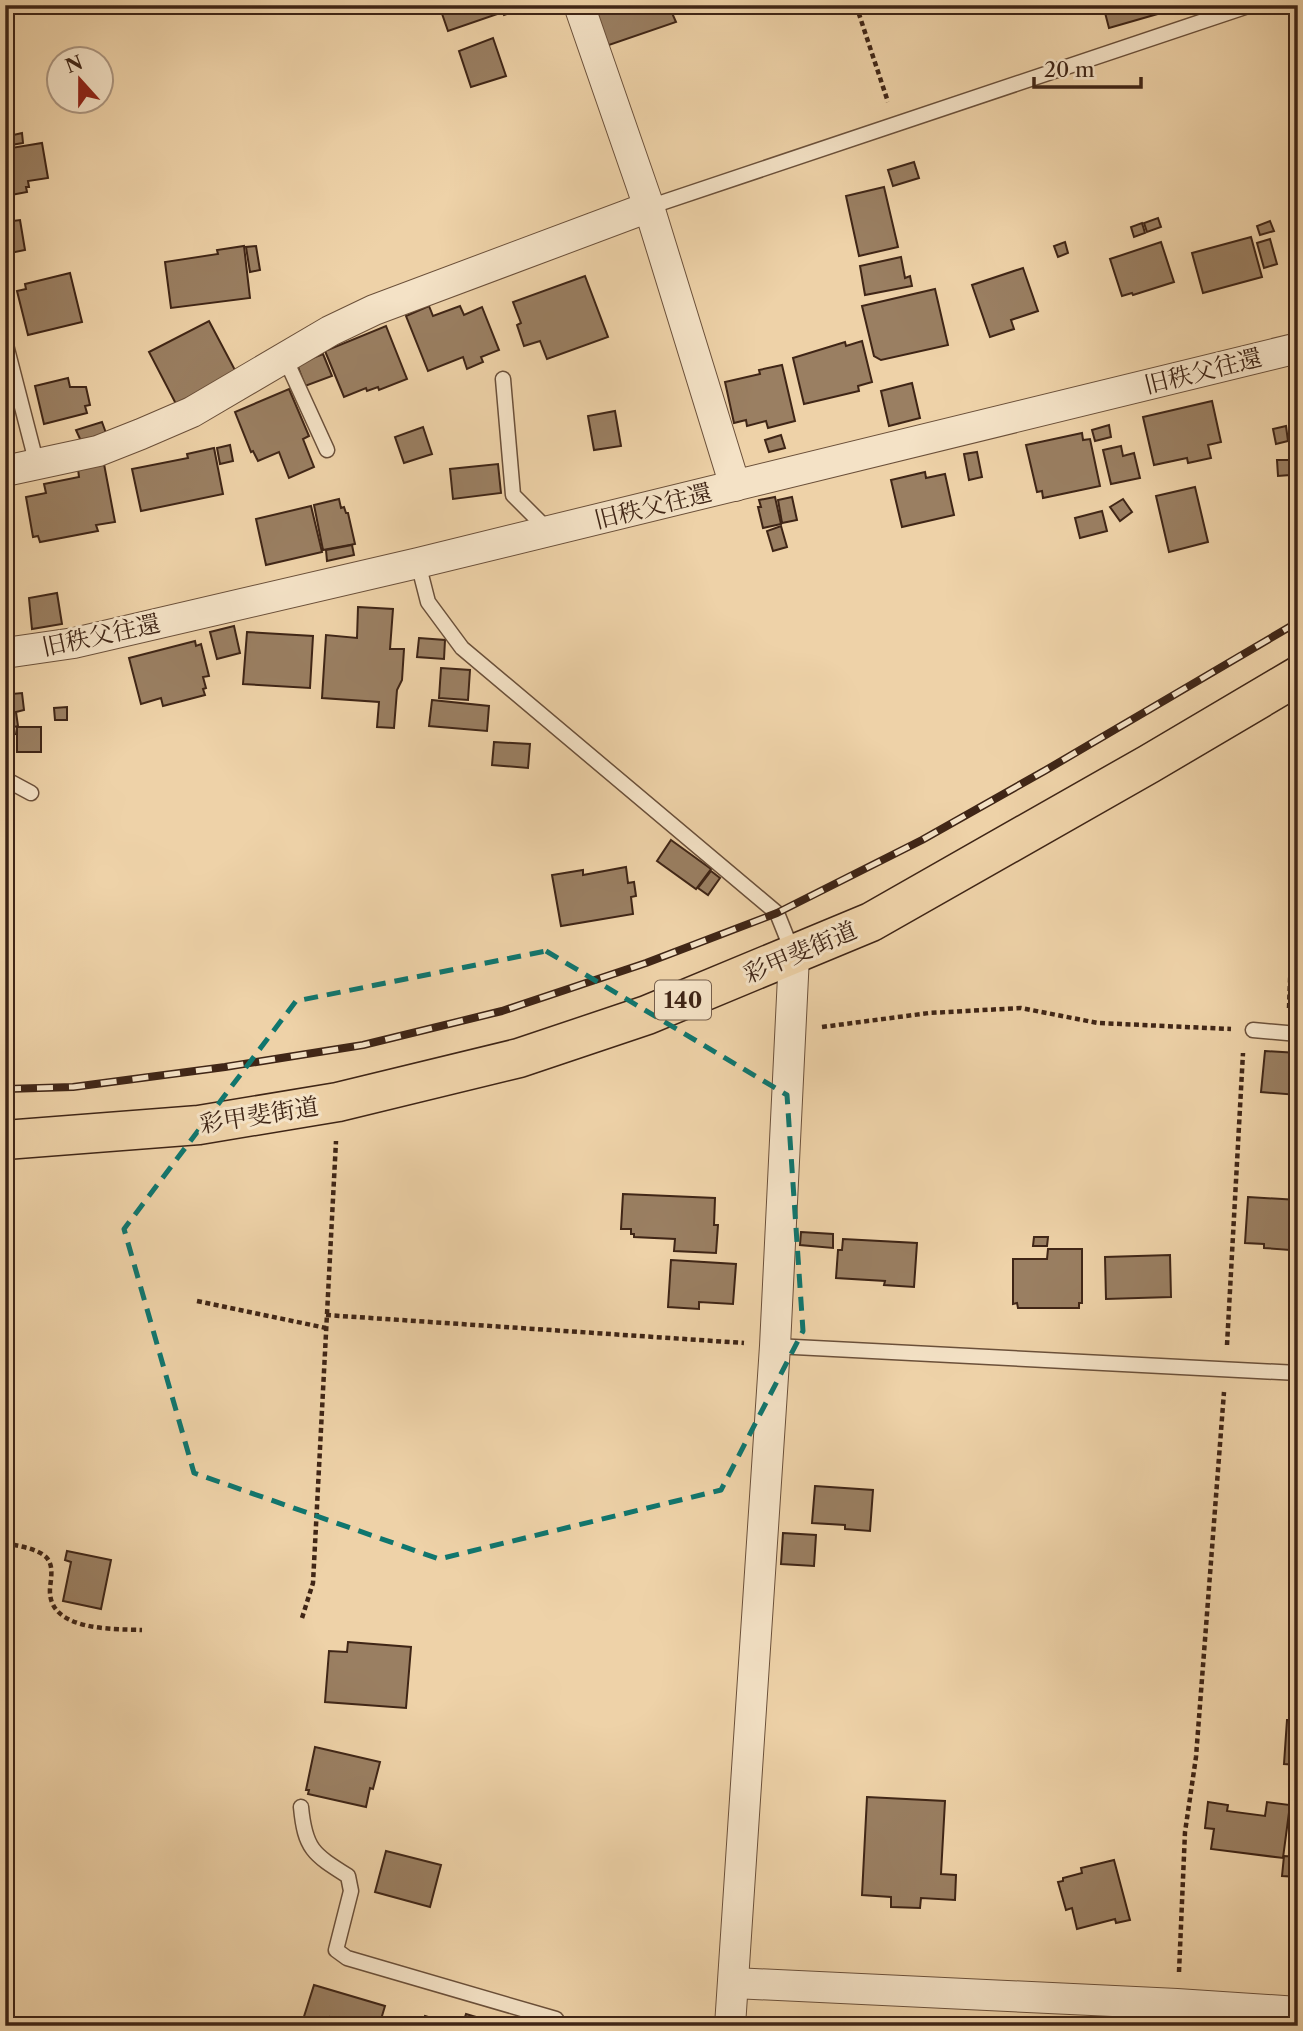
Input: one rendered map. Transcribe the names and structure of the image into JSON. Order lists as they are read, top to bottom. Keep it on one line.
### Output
{"streets":{"highway":["彩甲斐街道","140"],"street":["旧秩父往還"]},"scale_bar":"20 m","north":"top"}
